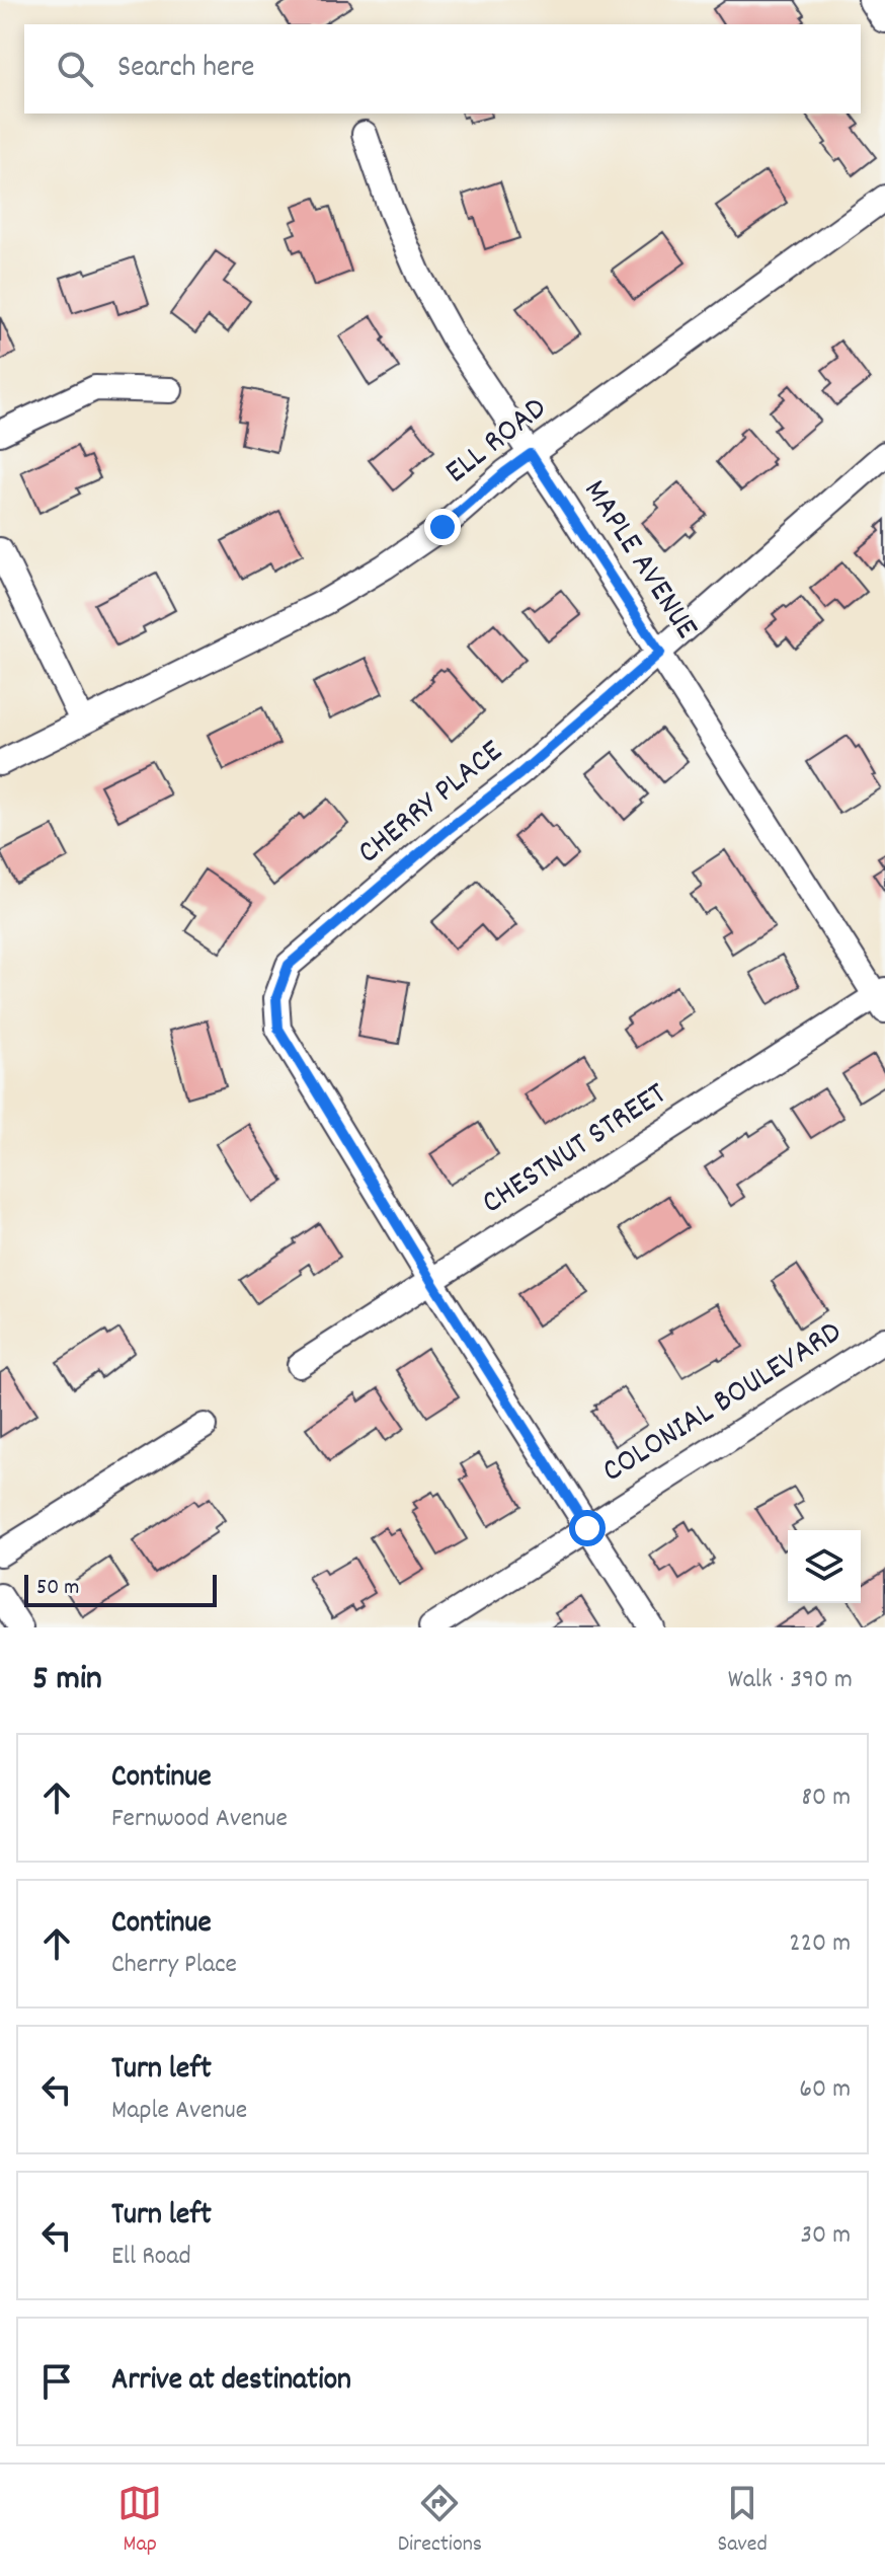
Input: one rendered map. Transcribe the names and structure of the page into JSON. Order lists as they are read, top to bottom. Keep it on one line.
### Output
{"streets":{"street":["ELL ROAD","MAPLE AVENUE","CHERRY PLACE","CHESTNUT STREET","COLONIAL BOULEVARD"]},"crossings":[["ELL ROAD","MAPLE AVENUE"],["MAPLE AVENUE","CHERRY PLACE"],["MAPLE AVENUE","CHESTNUT STREET"],["CHERRY PLACE","CHESTNUT STREET"],["CHERRY PLACE","COLONIAL BOULEVARD"]],"scale_bar":"50 m","page":{"search":"Search here","scale":"50 m","heading":["5 min","Walk · 390 m"],"list":[["Continue","Fernwood Avenue","80 m"],["Continue","Cherry Place","220 m"],["Turn left","Maple Avenue","60 m"],["Turn left","Ell Road","30 m"],"Arrive at destination"],"nav":["Map","Directions","Saved"]}}
